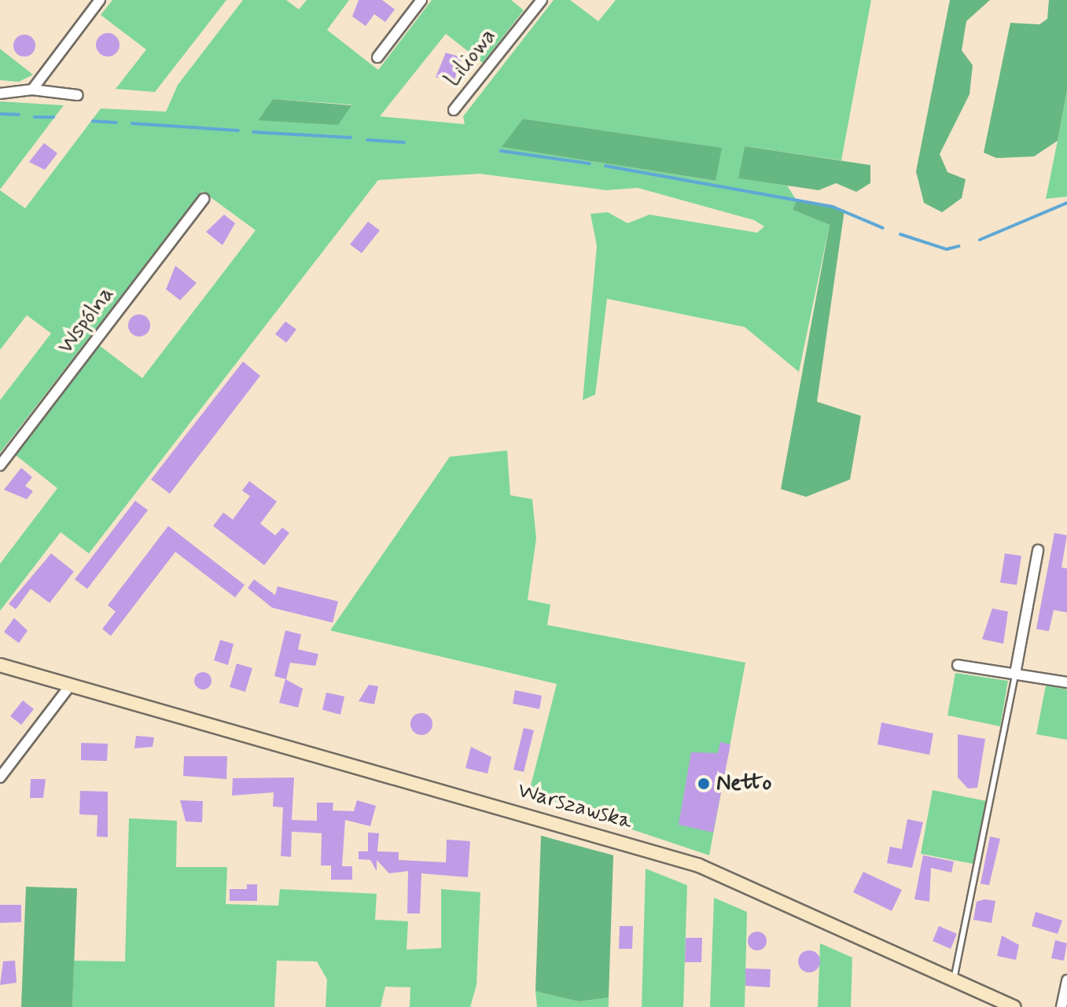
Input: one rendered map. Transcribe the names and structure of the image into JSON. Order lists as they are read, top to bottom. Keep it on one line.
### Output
{"streets":{"main road":["Warszawska"],"street":["Liliowa","Wspólna"]},"places":["Netto"]}
